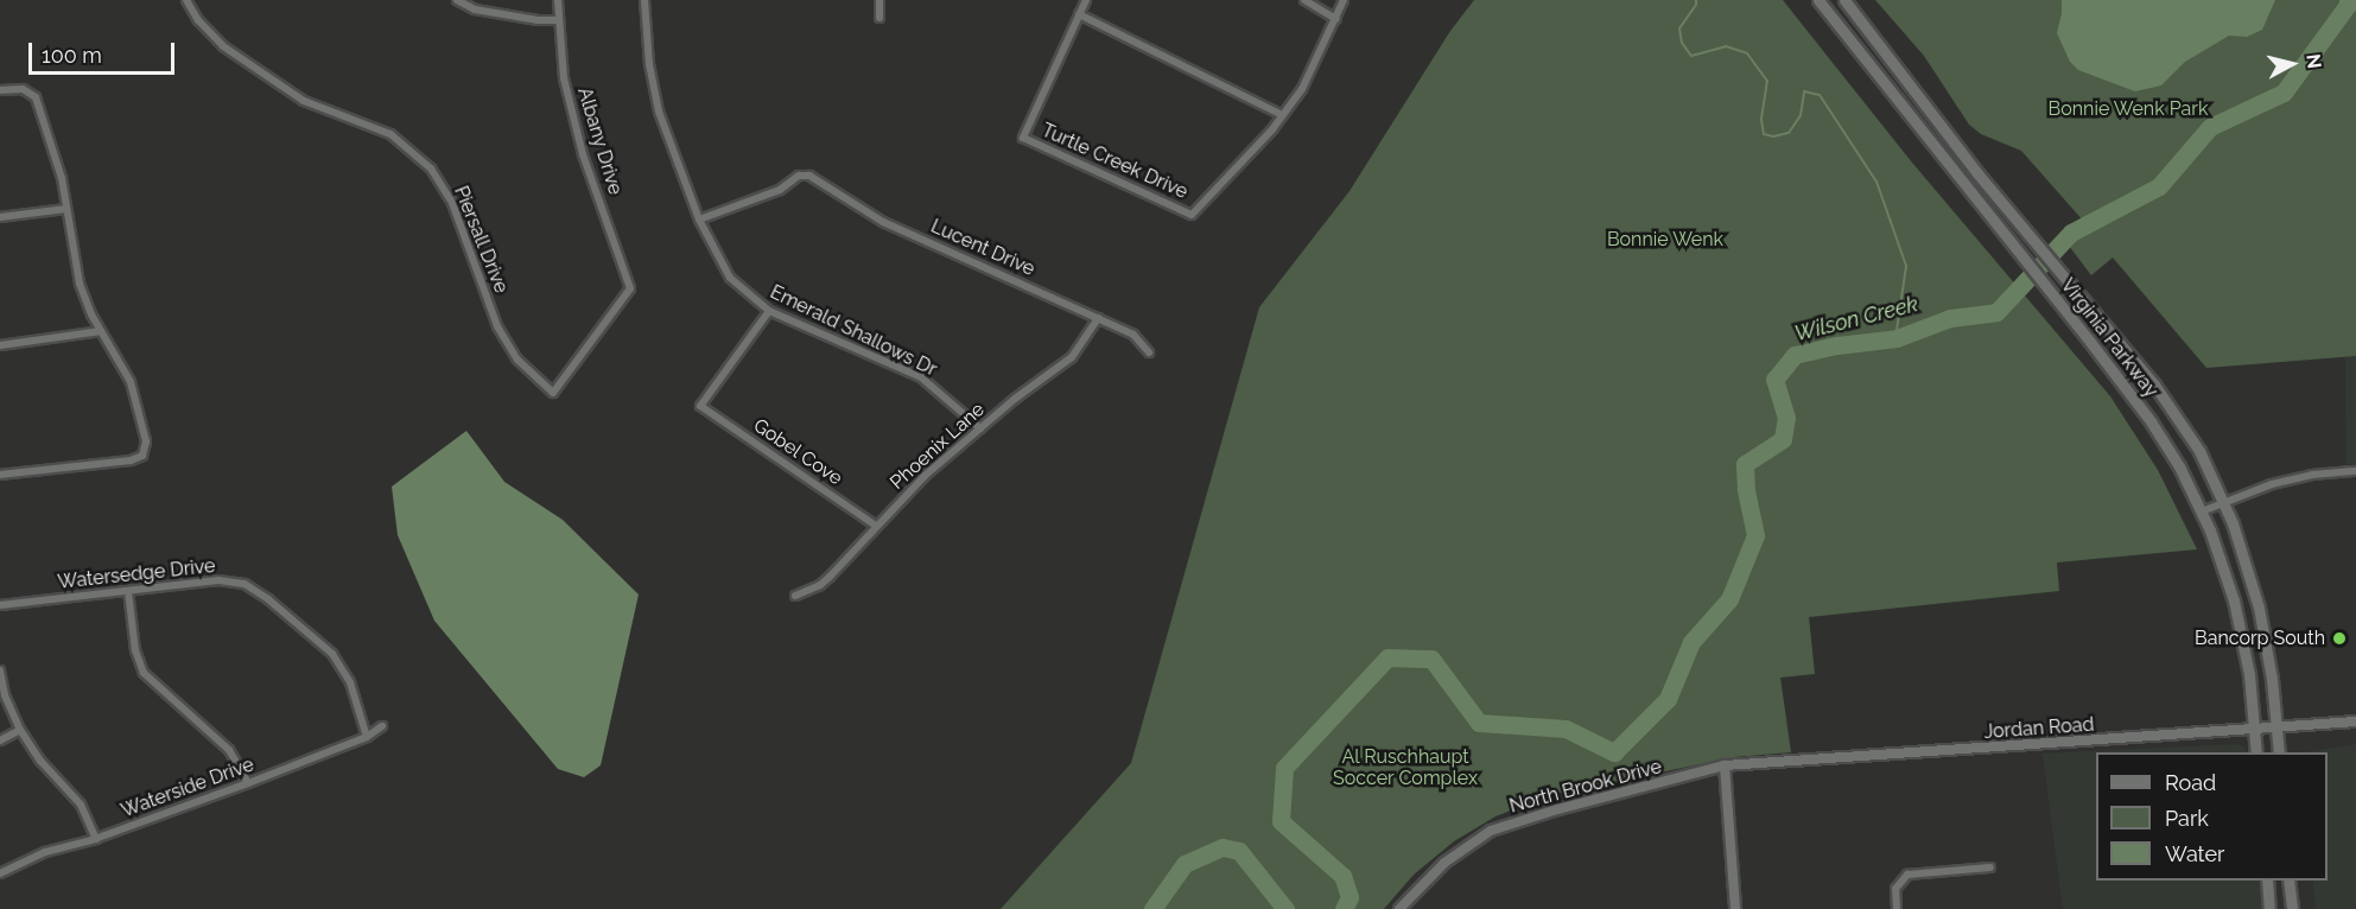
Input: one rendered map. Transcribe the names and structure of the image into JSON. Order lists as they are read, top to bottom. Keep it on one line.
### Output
{"streets":{"main road":["Virginia Parkway"],"street":["Albany Drive","Turtle Creek Drive","Piersall Drive","Lucent Drive","Emerald Shallows Dr","Phoenix Lane","Gobel Cove","Watersedge Drive","Jordan Road","North Brook Drive","Waterside Drive"]},"crossings":[["Albany Drive","Piersall Drive"],["Lucent Drive","Emerald Shallows Dr"],["Lucent Drive","Phoenix Lane"],["Emerald Shallows Dr","Phoenix Lane"],["Emerald Shallows Dr","Gobel Cove"],["Virginia Parkway","Jordan Road"],["Phoenix Lane","Gobel Cove"],["Watersedge Drive","Waterside Drive"],["Jordan Road","North Brook Drive"]],"water":["Wilson Creek"],"parks":["Bonnie Wenk Park","Bonnie Wenk","Al Ruschhaupt Soccer Complex"],"places":["Bancorp South"],"legend":["Road","Park","Water"],"scale_bar":"100 m","north":"right"}
